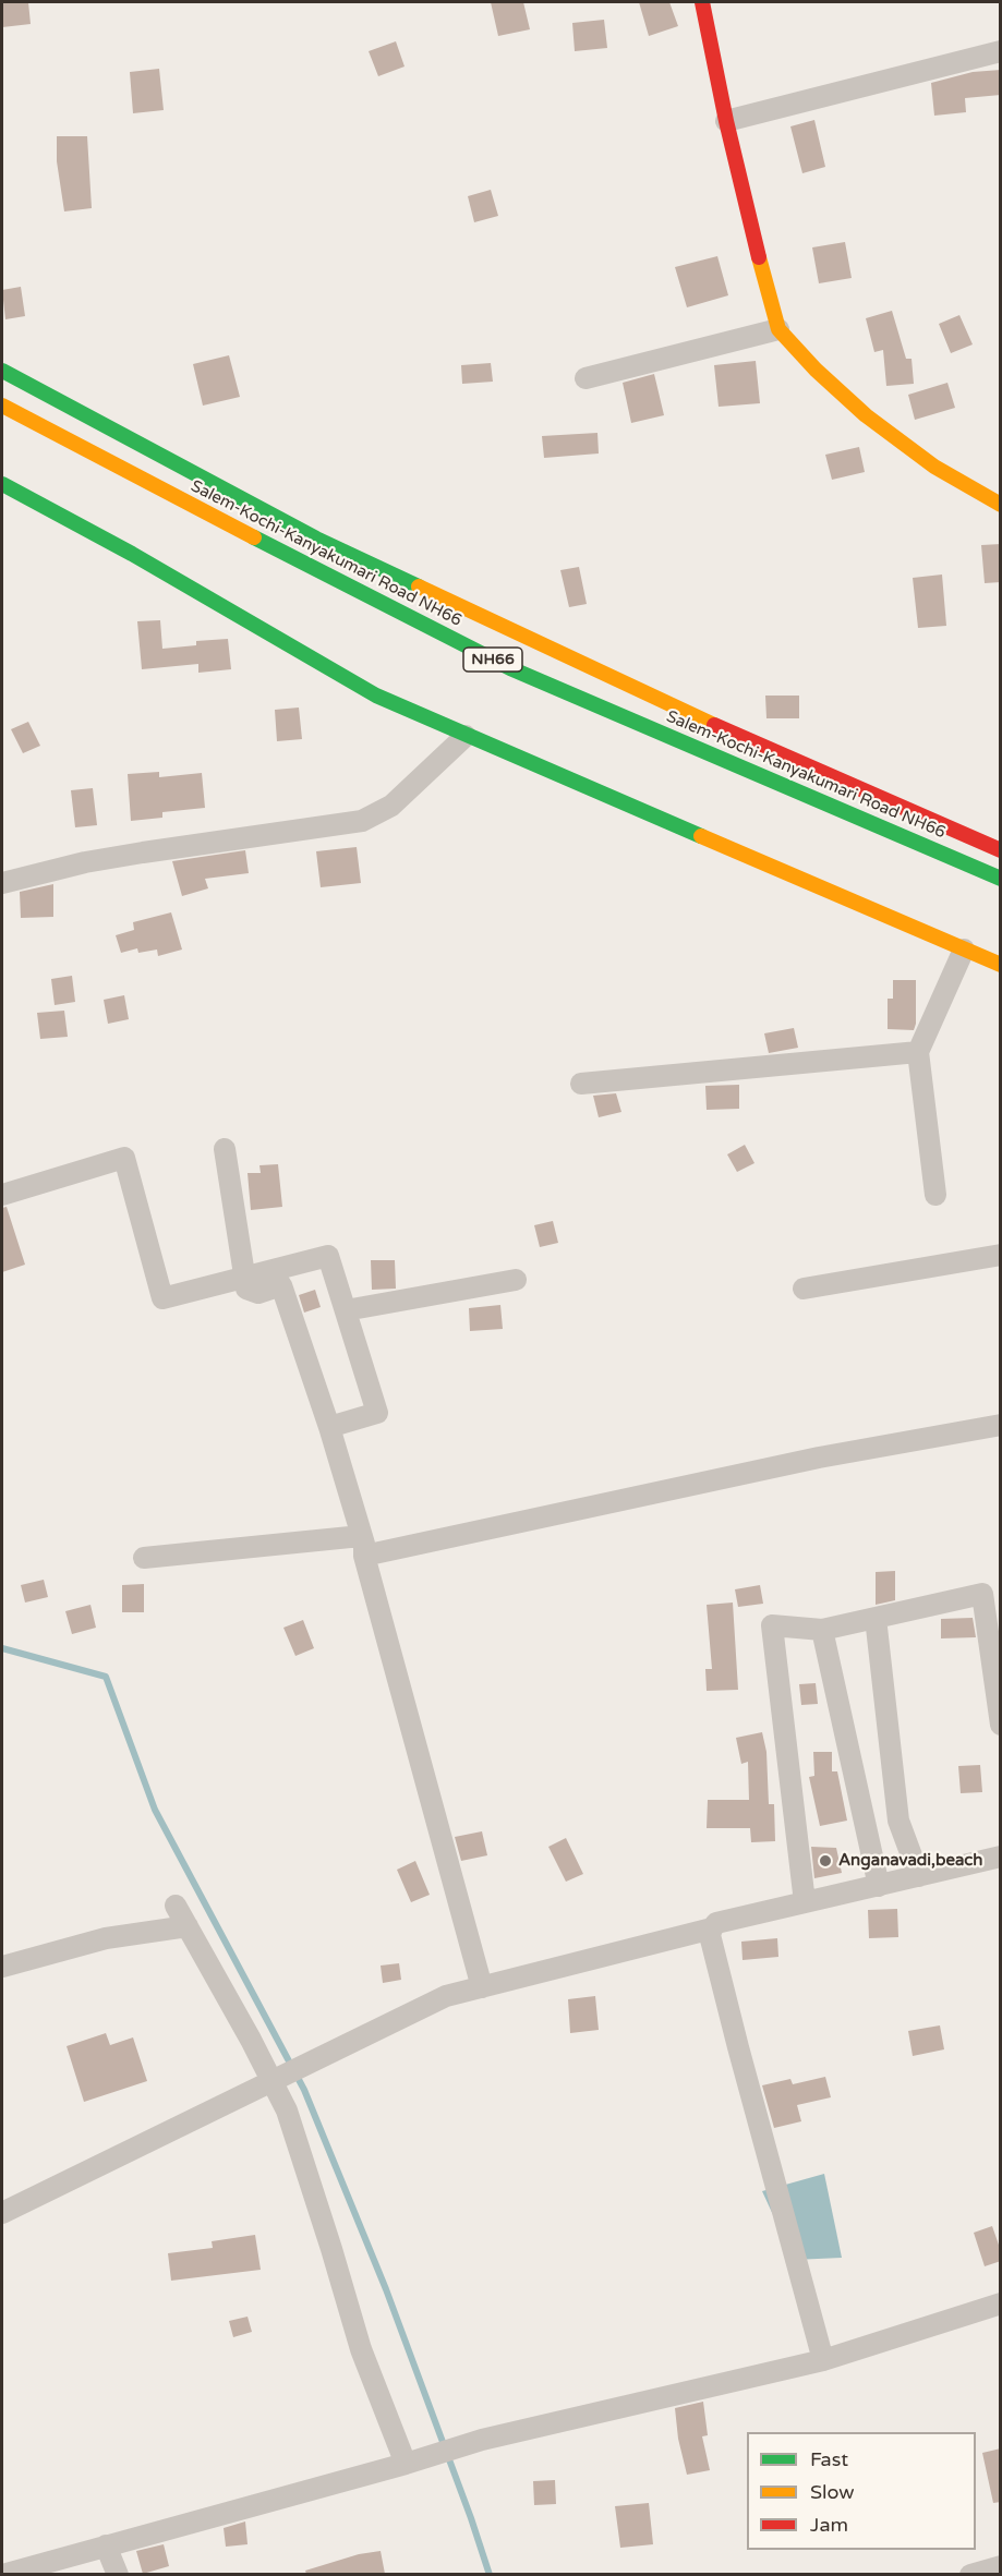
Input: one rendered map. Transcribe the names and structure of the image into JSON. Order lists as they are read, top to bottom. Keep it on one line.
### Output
{"streets":{"main road":["Salem-Kochi-Kanyakumari Road NH66","NH66"]},"places":["Anganavadi,beach"],"legend":["Fast","Slow","Jam"]}
